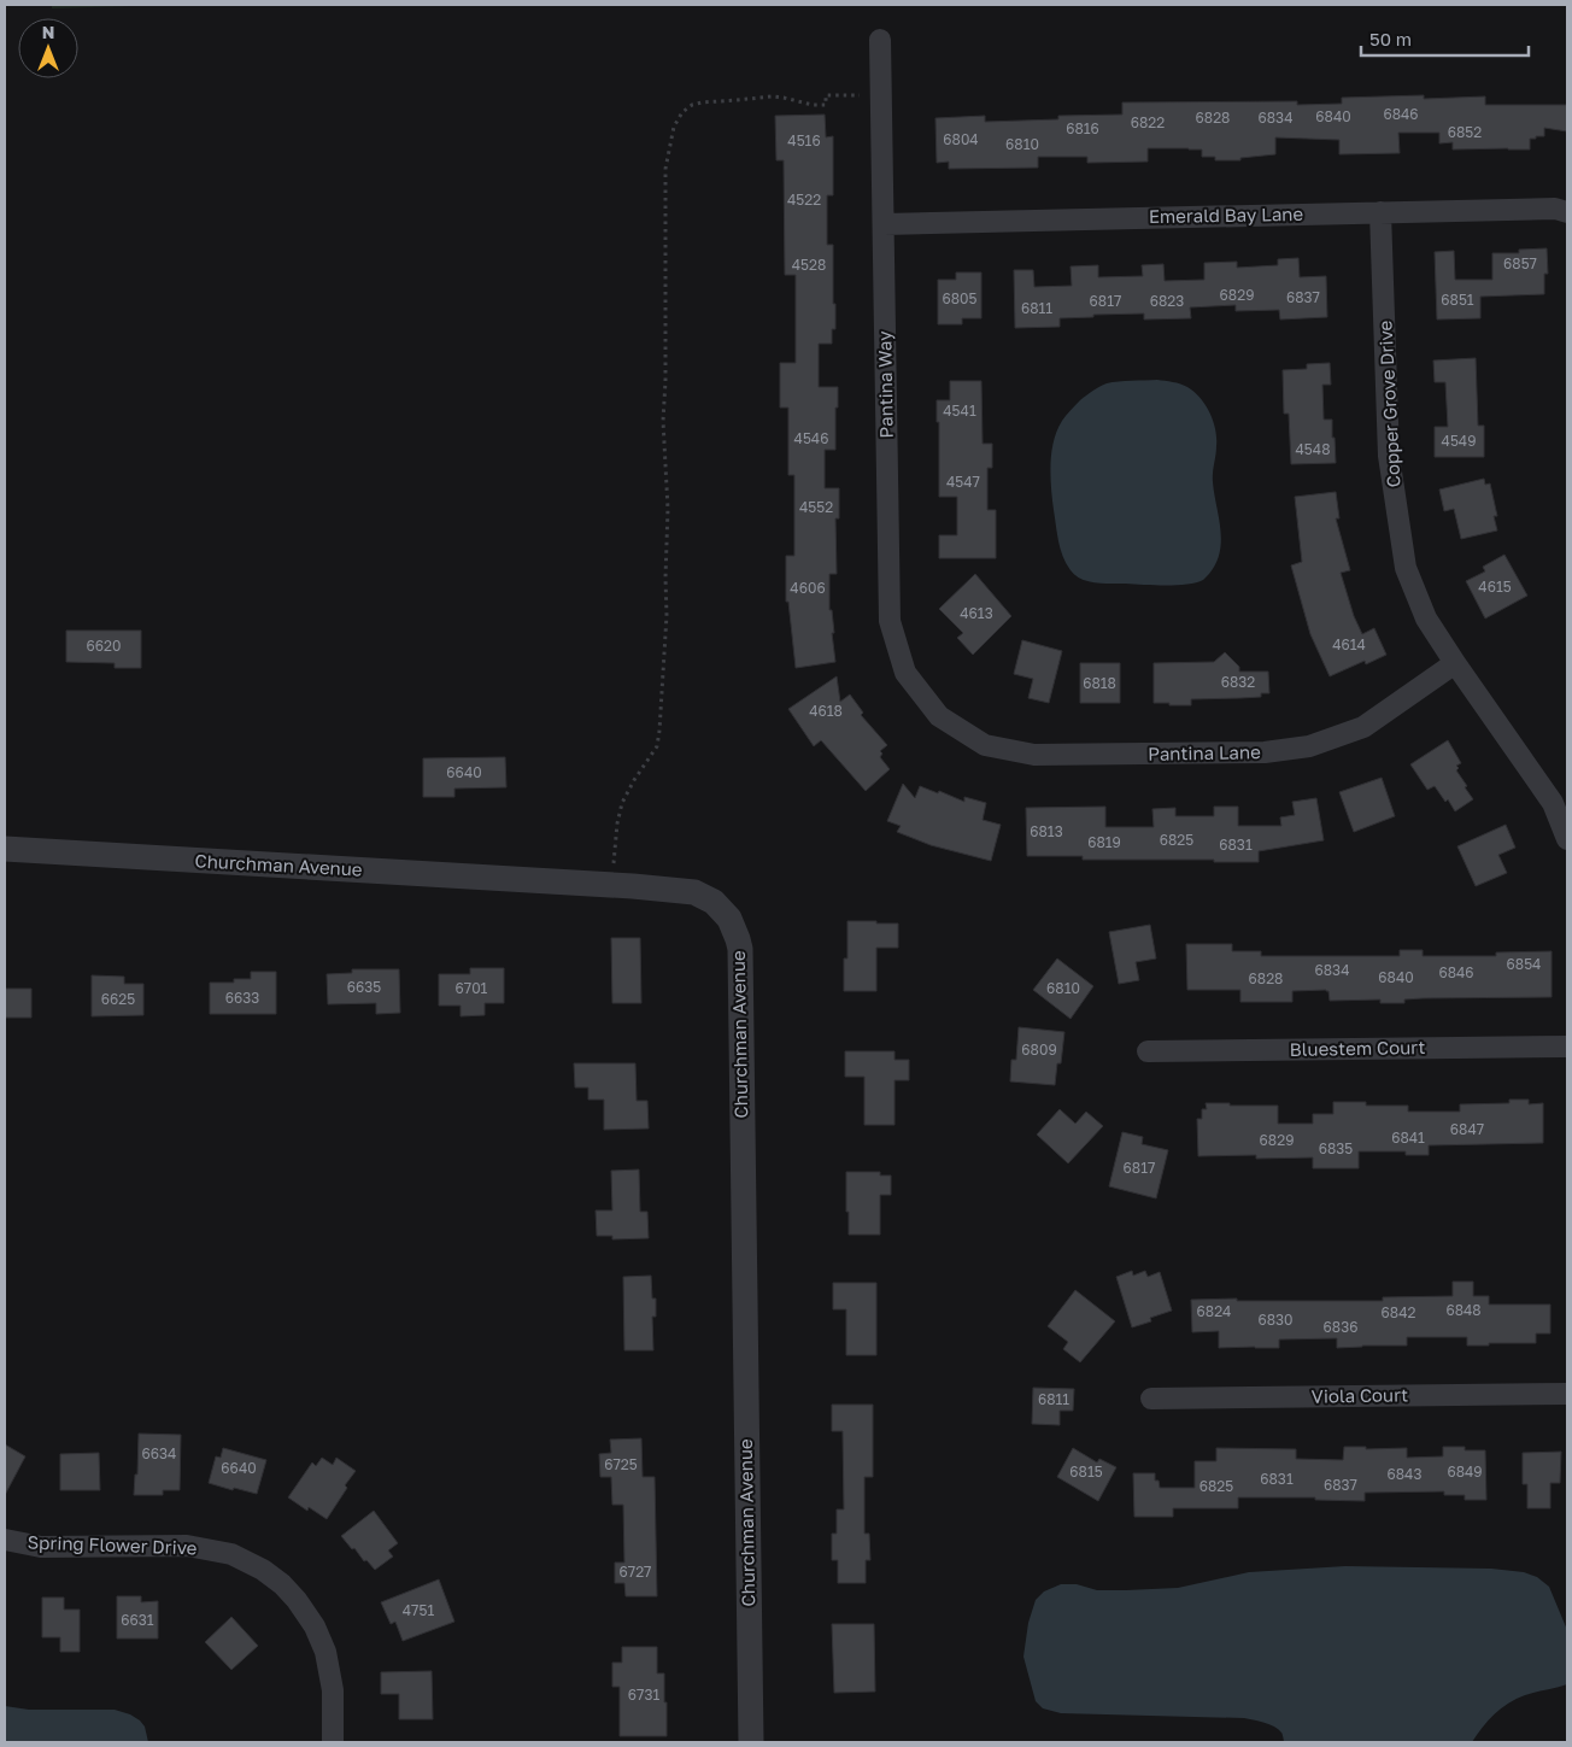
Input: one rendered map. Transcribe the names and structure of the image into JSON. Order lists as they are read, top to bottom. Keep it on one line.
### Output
{"streets":{"street":["Emerald Bay Lane","Pantina Way","Copper Grove Drive","Pantina Lane","Churchman Avenue","Bluestem Court","Viola Court","Spring Flower Drive"]},"crossings":[["Emerald Bay Lane","Pantina Way"],["Emerald Bay Lane","Copper Grove Drive"],["Pantina Way","Pantina Lane"],["Copper Grove Drive","Pantina Lane"]],"house_numbers":["6846","6840","6828","6834","6822","6816","6852","6804","4516","6810","4522","6857","4528","6829","6837","6805","6851","6817","6823","6811","4541","4546","4549","4548","4547","4552","4615","4606","4613","4614","6620","6832","6818","4618","6640","6813","6825","6819","6831","6854","6834","6846","6840","6828","6635","6701","6810","6633","6625","6809","6847","6841","6829","6835","6817","6848","6824","6842","6830","6836","6811","6634","6725","6640","6815","6849","6843","6831","6837","6825","6727","4751","6631","6731"],"scale_bar":"50 m","north":"top"}
